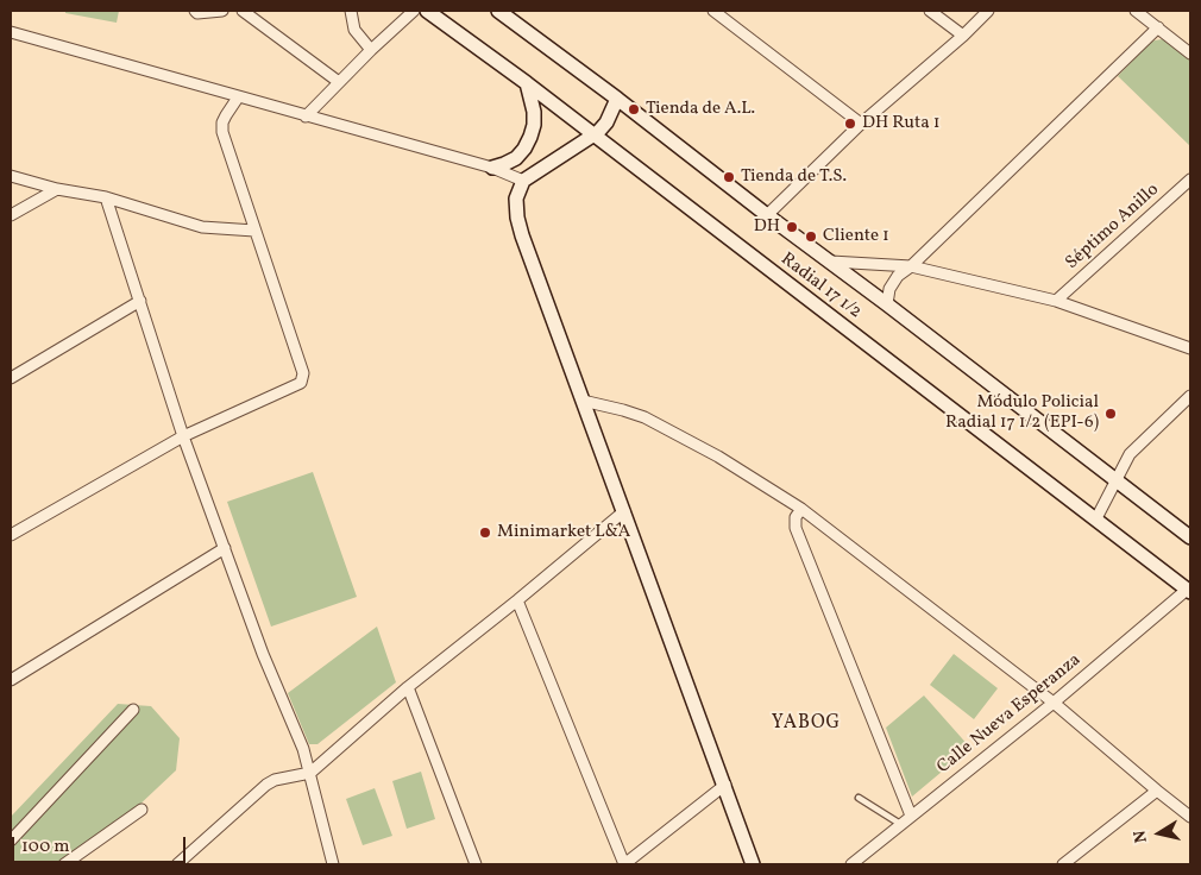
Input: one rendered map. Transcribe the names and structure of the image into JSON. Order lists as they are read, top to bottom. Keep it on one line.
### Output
{"streets":{"street":["Séptimo Anillo","Radial 17 1/2","Calle Nueva Esperanza"]},"crossings":[["Radial 17 1/2","Calle Nueva Esperanza"]],"districts":["YABOG"],"places":["Tienda de A.L.","DH Ruta 1","Tienda de T.S.","DH","Cliente 1","Módulo Policial Radial 17 1/2 (EPI-6)","Minimarket L&A"],"scale_bar":"100 m","north":"left"}
